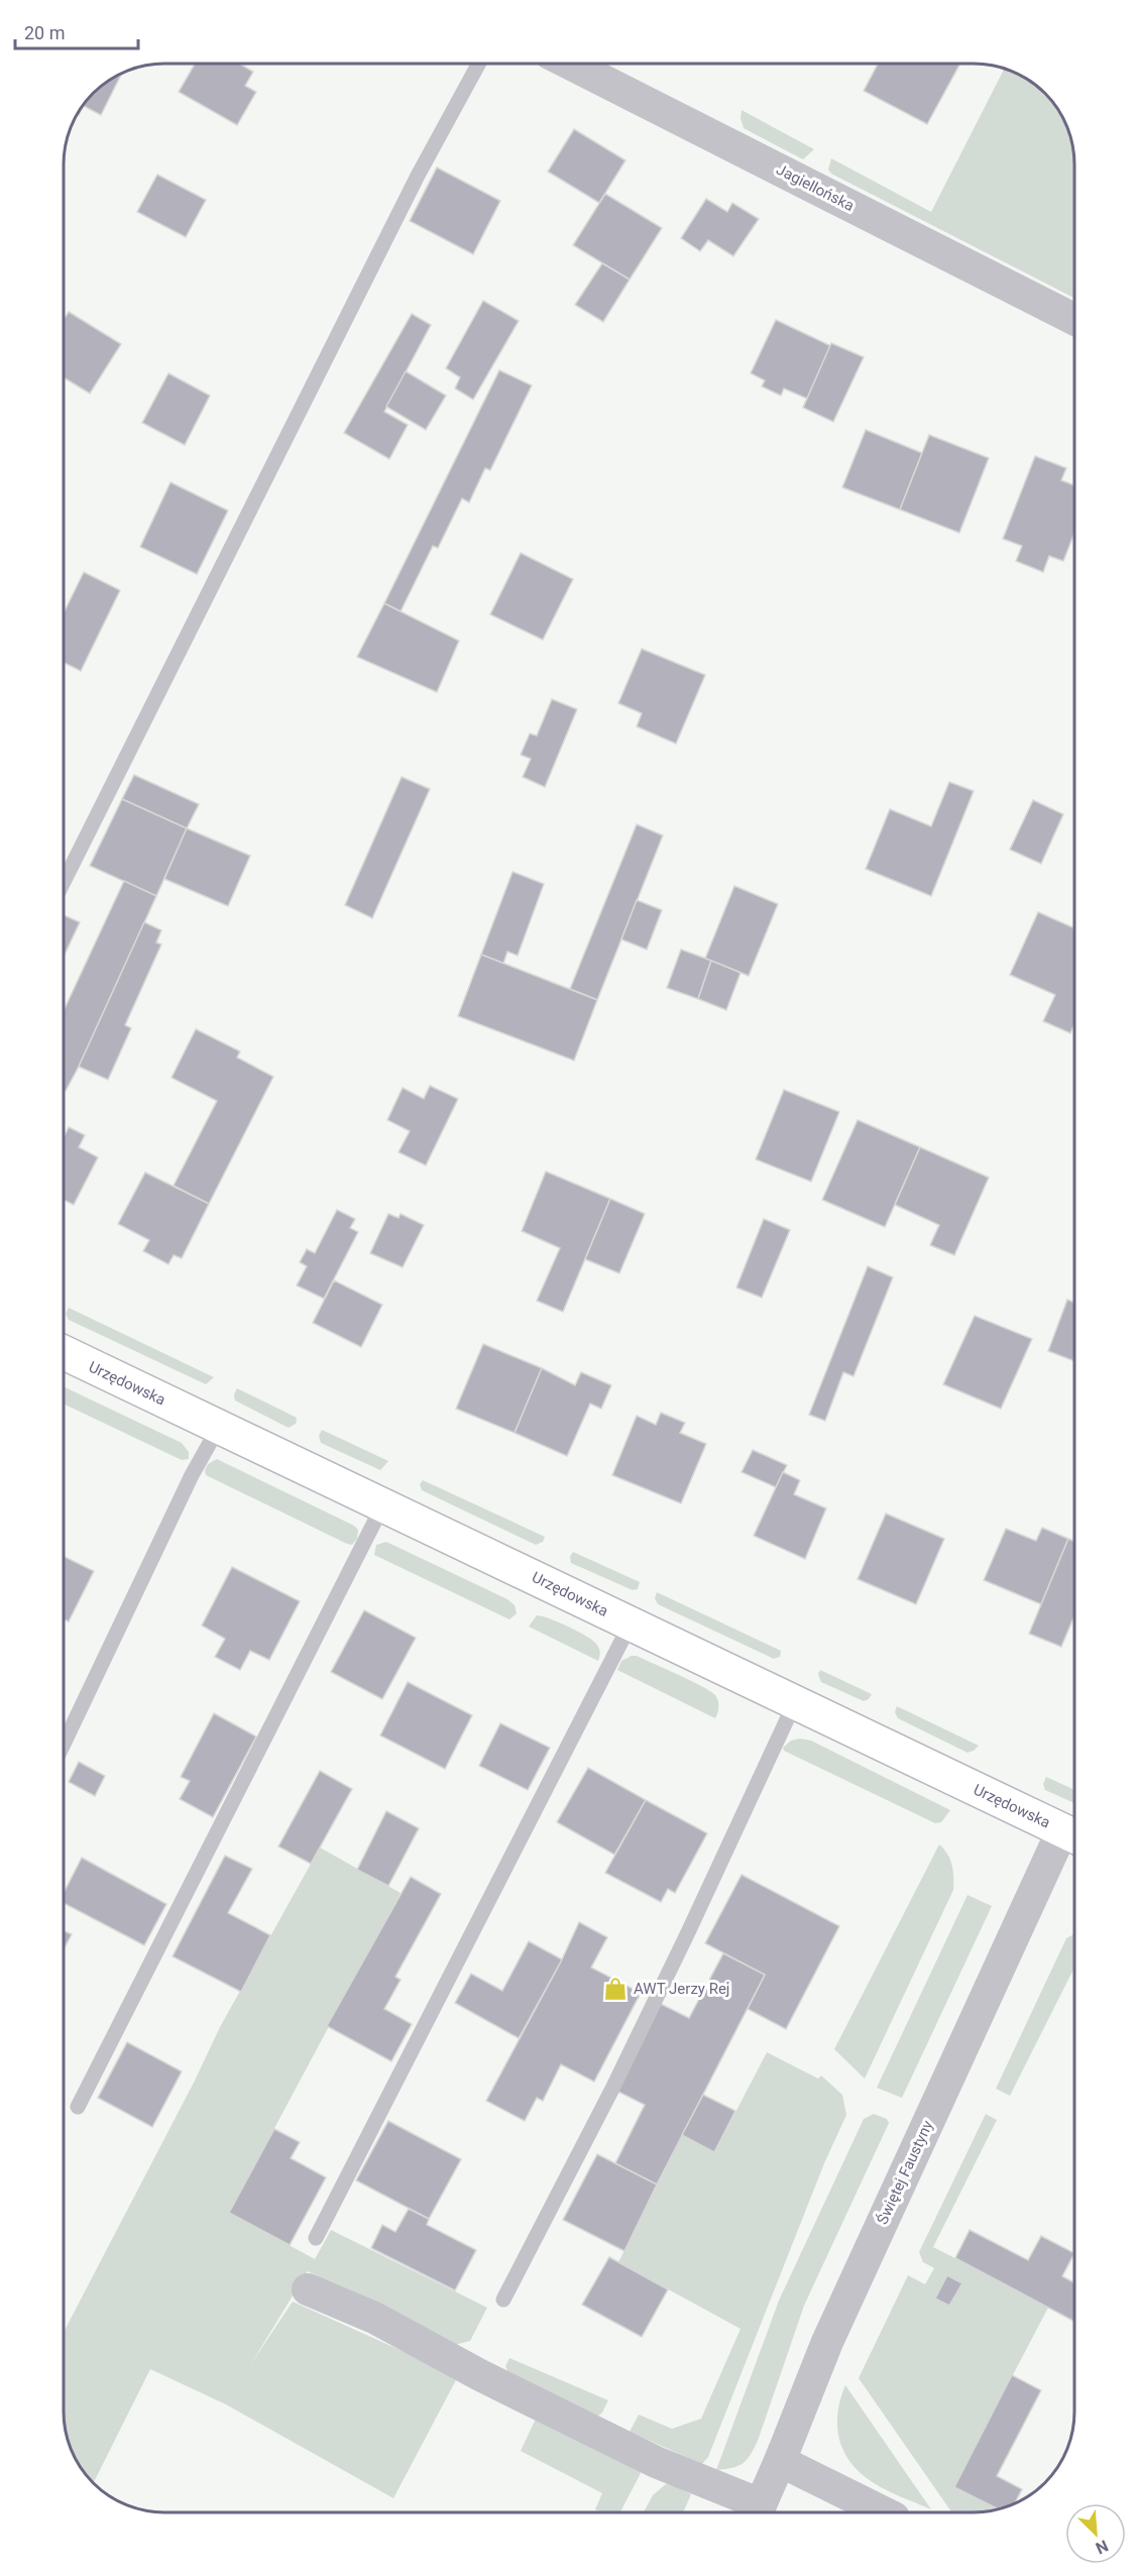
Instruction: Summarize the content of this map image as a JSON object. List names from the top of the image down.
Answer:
{
  "streets": {
    "street": ["Jagiellońska", "Urzędowska", "Świętej Faustyny"]
  },
  "crossings": [
    ["Urzędowska", "Świętej Faustyny"]
  ],
  "places": {
    "shop": ["AWT Jerzy Rej"]
  },
  "scale_bar": "20 m",
  "north": "bottom right"
}
